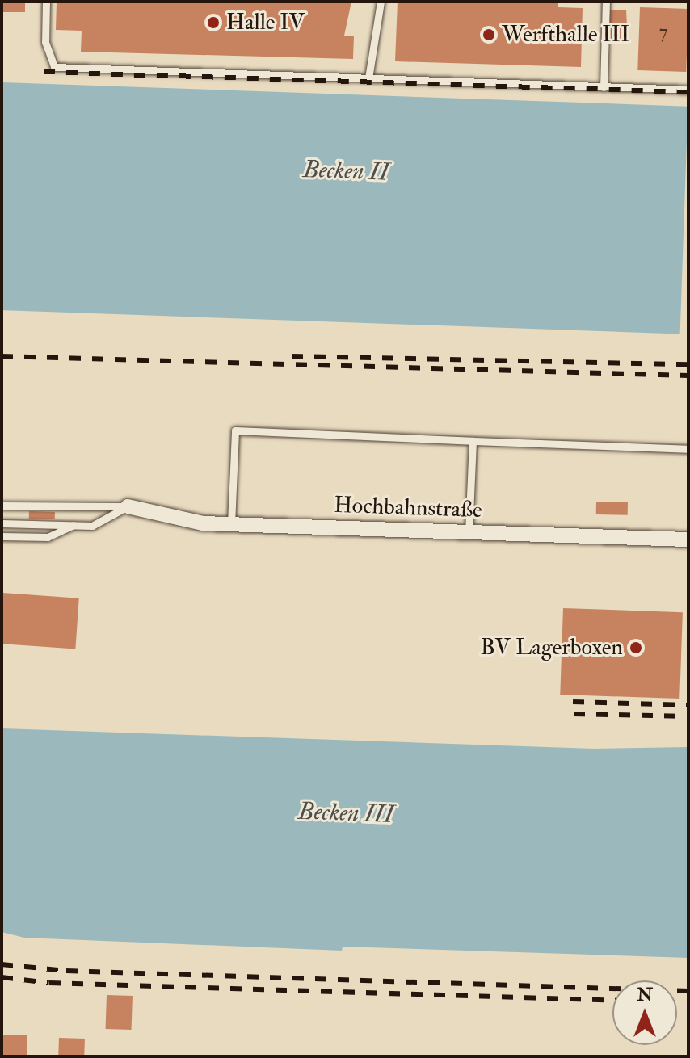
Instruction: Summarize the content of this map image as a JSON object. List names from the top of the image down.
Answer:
{
  "streets": {
    "street": ["Hochbahnstraße"]
  },
  "water": ["Becken II", "Becken III"],
  "places": ["Halle IV", "Werfthalle III", "BV Lagerboxen"],
  "house_numbers": ["7"],
  "north": "top"
}
